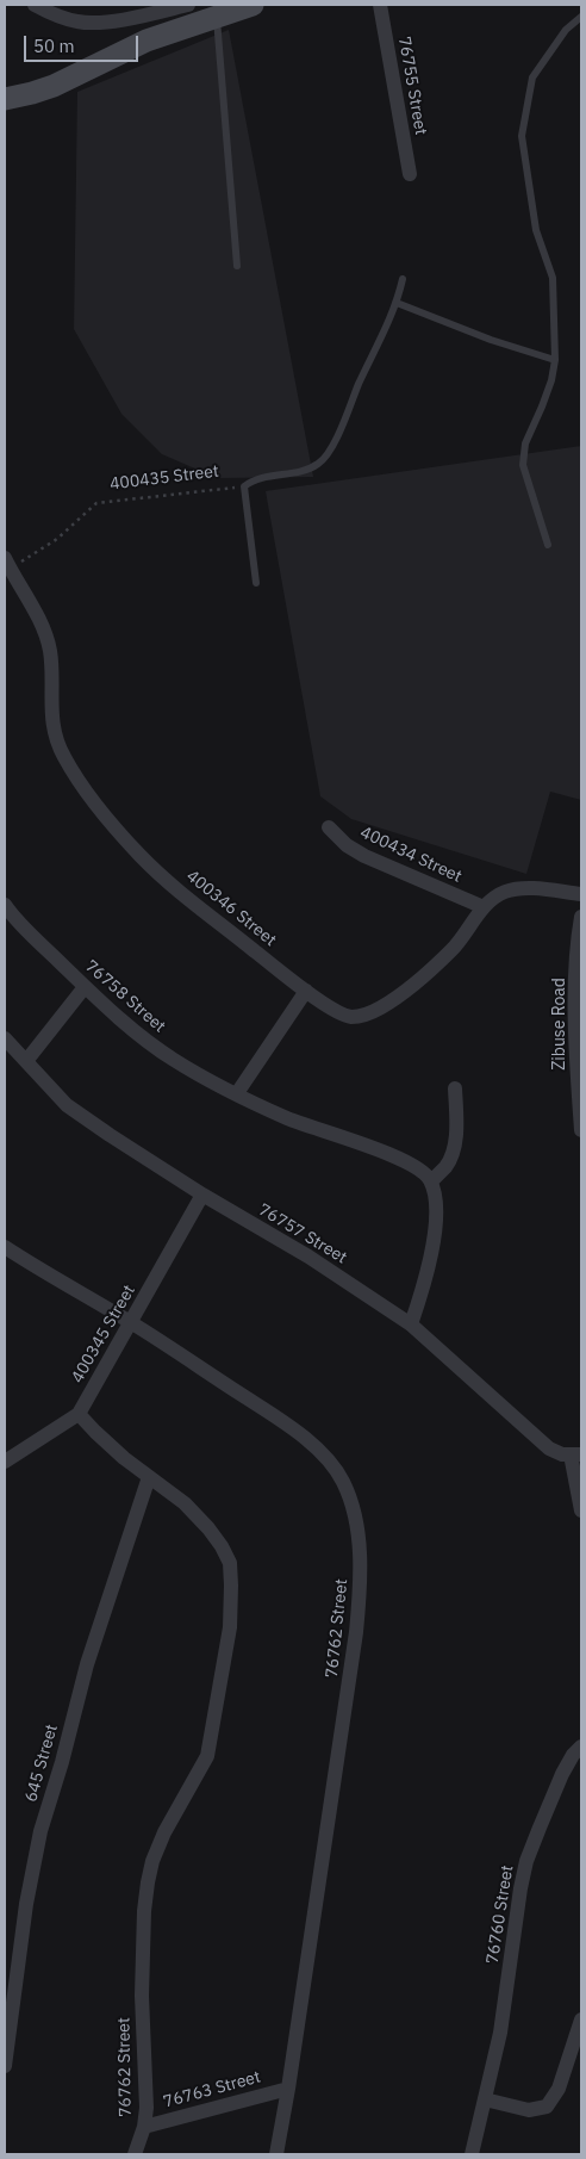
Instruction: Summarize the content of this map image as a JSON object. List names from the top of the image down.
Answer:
{
  "streets": {
    "street": [
      "76755 Street",
      "400434 Street",
      "400346 Street",
      "76758 Street",
      "Zibuse Road",
      "76757 Street",
      "400345 Street",
      "76762 Street",
      "645 Street",
      "76760 Street",
      "76763 Street"
    ],
    "path": ["400435 Street"]
  },
  "crossings": [
    ["400435 Street", "400346 Street"],
    ["400434 Street", "400346 Street"],
    ["76757 Street", "400345 Street"],
    ["400345 Street", "76762 Street"],
    ["76762 Street", "645 Street"],
    ["76762 Street", "76763 Street"]
  ],
  "scale_bar": "50 m"
}
